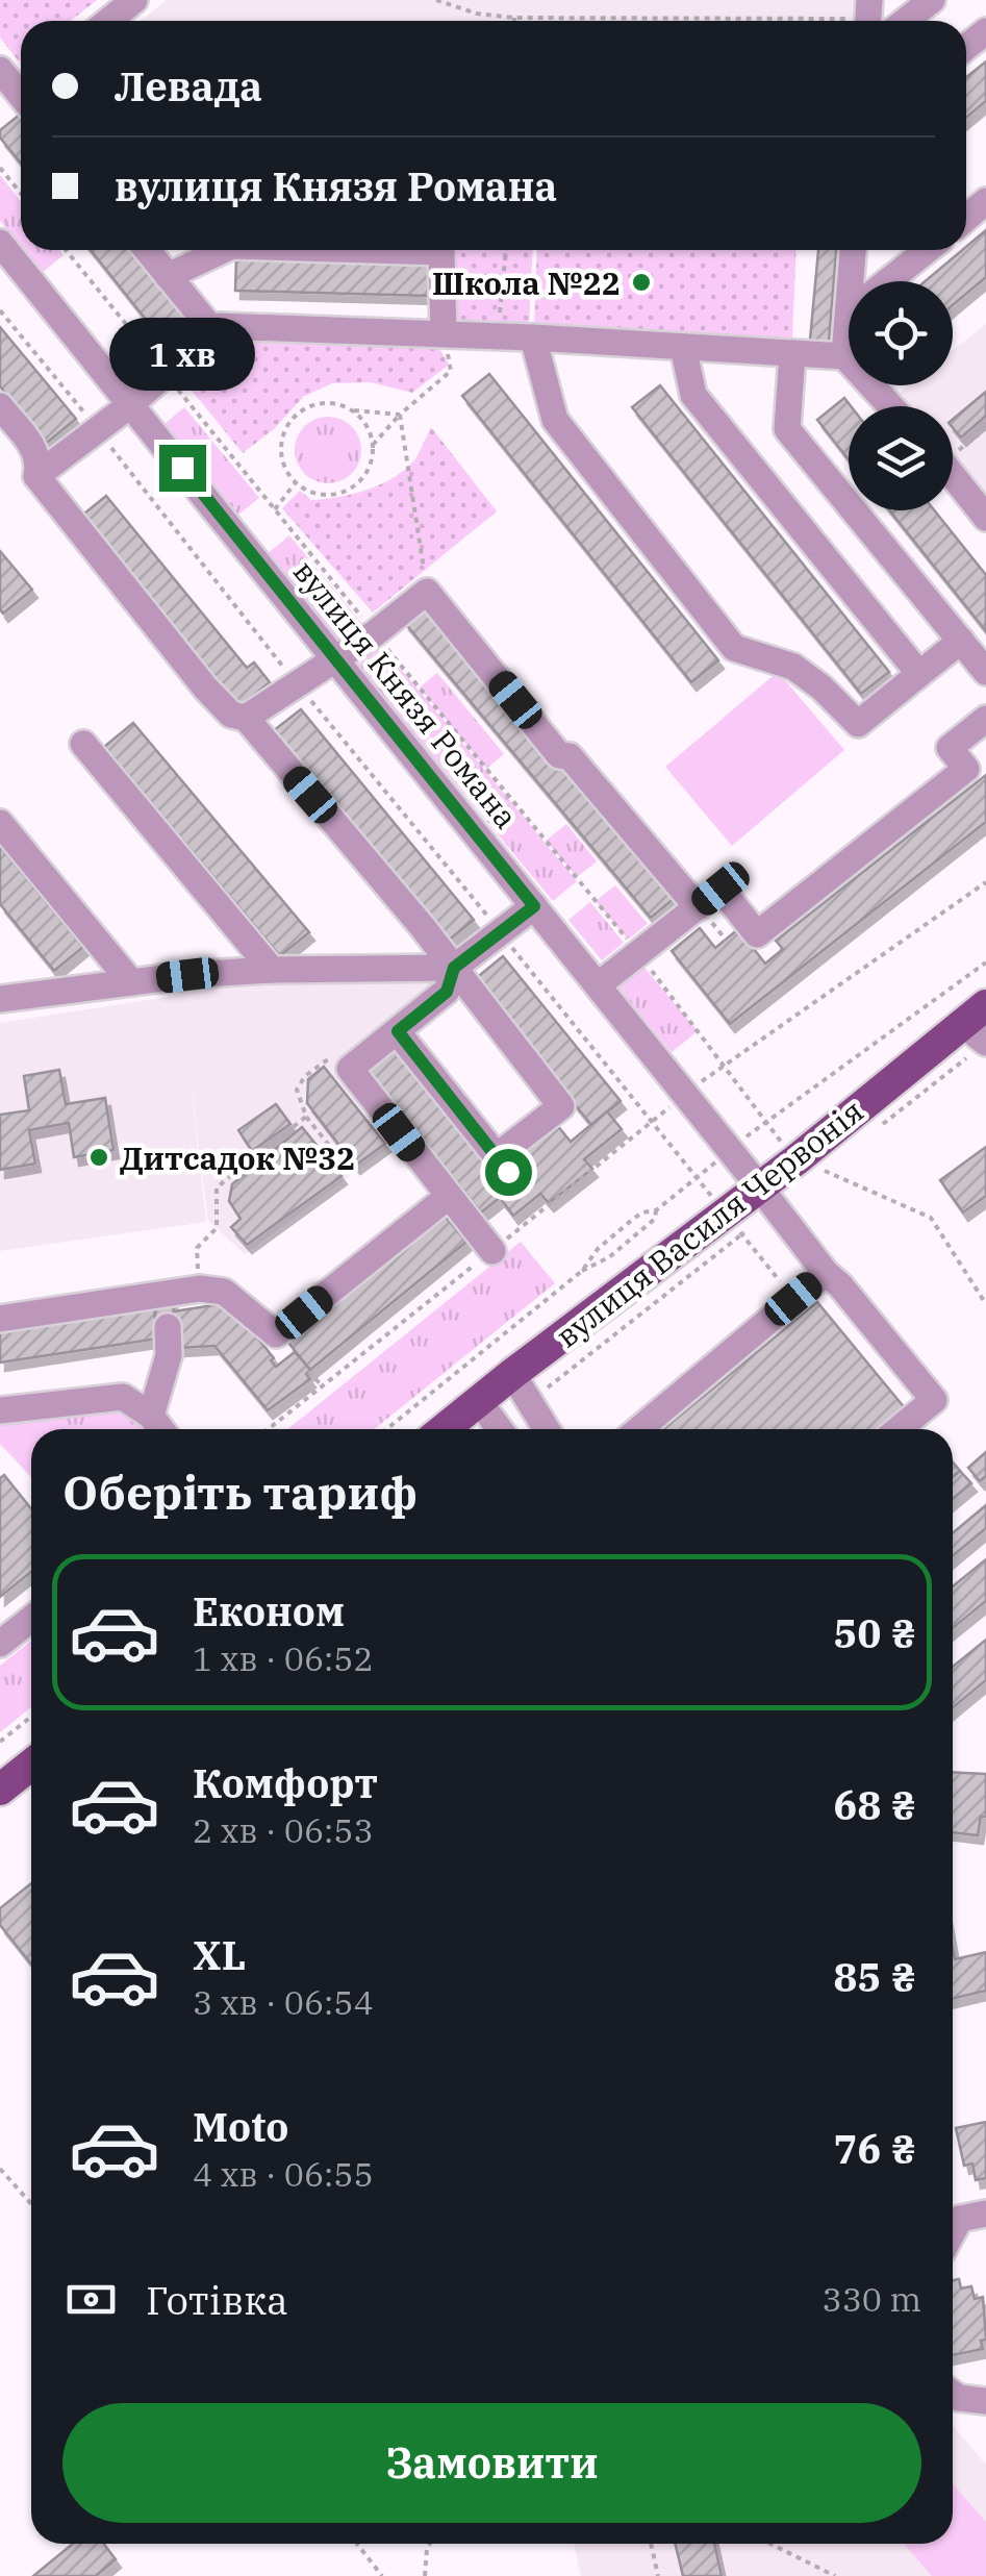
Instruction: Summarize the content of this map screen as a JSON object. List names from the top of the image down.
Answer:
{
  "streets": {
    "main road": ["вулиця Василя Червонія"],
    "street": ["вулиця Князя Романа"]
  },
  "crossings": [
    ["вулиця Князя Романа", "вулиця Василя Червонія"]
  ],
  "places": ["Школа №22", "Дитсадок №32"],
  "page": {
    "banner": ["Левада", "вулиця Князя Романа"],
    "bubble": "1 хв",
    "heading": "Оберіть тариф",
    "list": [
      {
        "name": "Економ",
        "note": "1 хв · 06:52",
        "value": "50 ₴"
      },
      {
        "name": "Комфорт",
        "note": "2 хв · 06:53",
        "value": "68 ₴"
      },
      {
        "name": "XL",
        "note": "3 хв · 06:54",
        "value": "85 ₴"
      },
      {
        "name": "Moto",
        "note": "4 хв · 06:55",
        "value": "76 ₴"
      }
    ],
    "pay": ["Готівка", "330 m"],
    "buttons": "Замовити"
  }
}
